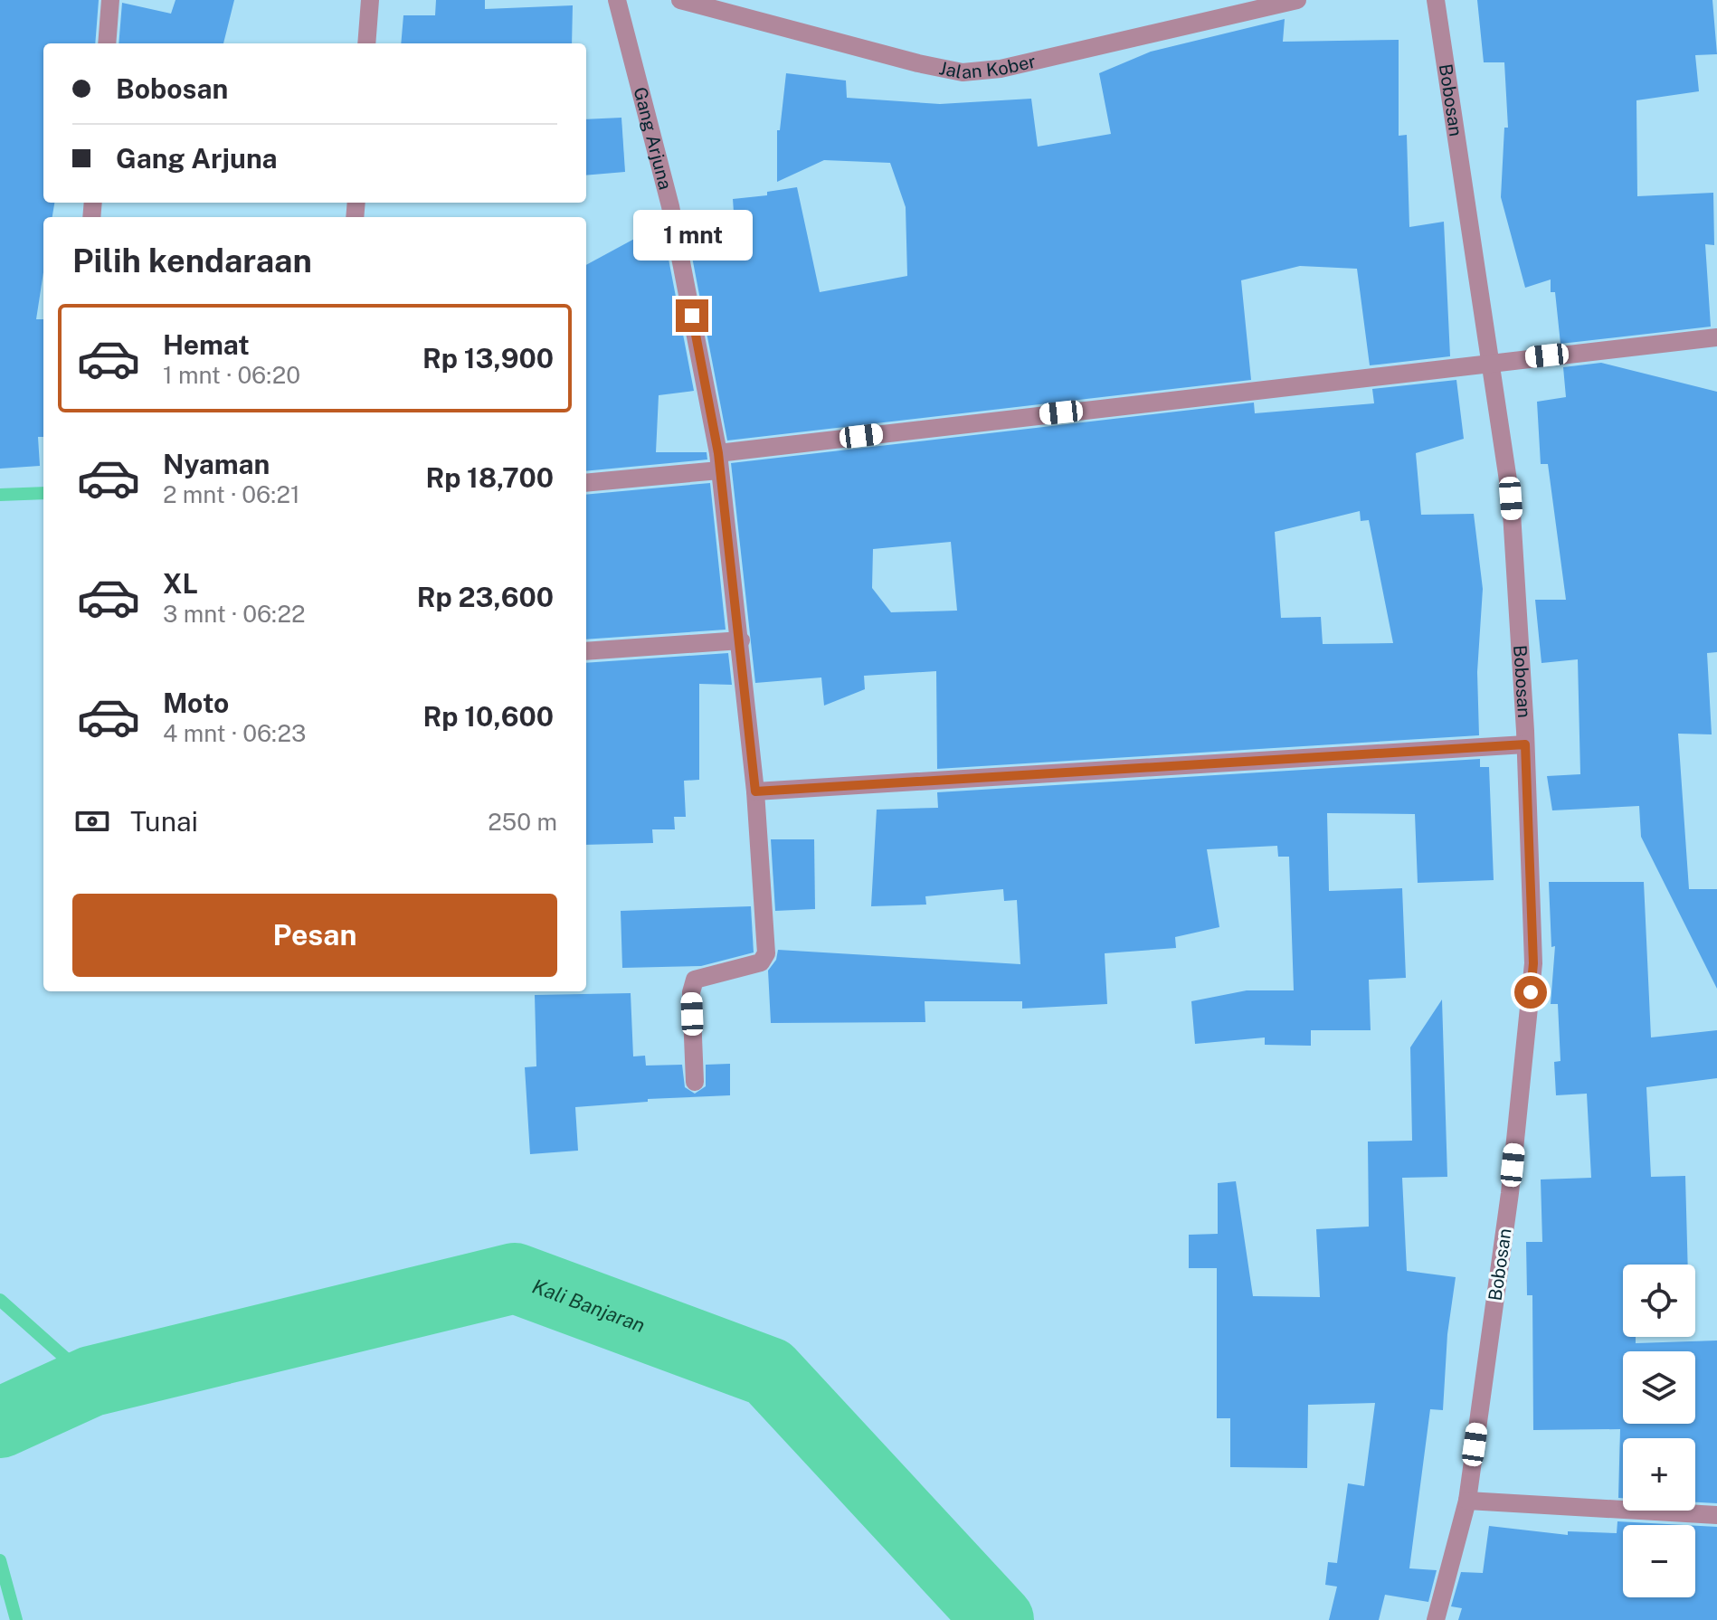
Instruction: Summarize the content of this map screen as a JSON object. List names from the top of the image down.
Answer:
{
  "streets": {
    "street": ["Jalan Kober", "Bobosan", "Gang Arjuna"]
  },
  "water": ["Kali Banjaran"],
  "page": {
    "banner": ["Bobosan", "Gang Arjuna"],
    "bubble": "1 mnt",
    "heading": "Pilih kendaraan",
    "list": [
      {
        "name": "Hemat",
        "note": "1 mnt · 06:20",
        "value": "Rp 13,900"
      },
      {
        "name": "Nyaman",
        "note": "2 mnt · 06:21",
        "value": "Rp 18,700"
      },
      {
        "name": "XL",
        "note": "3 mnt · 06:22",
        "value": "Rp 23,600"
      },
      {
        "name": "Moto",
        "note": "4 mnt · 06:23",
        "value": "Rp 10,600"
      }
    ],
    "pay": ["Tunai", "250 m"],
    "buttons": "Pesan",
    "map_buttons": ["+", "−"]
  }
}
